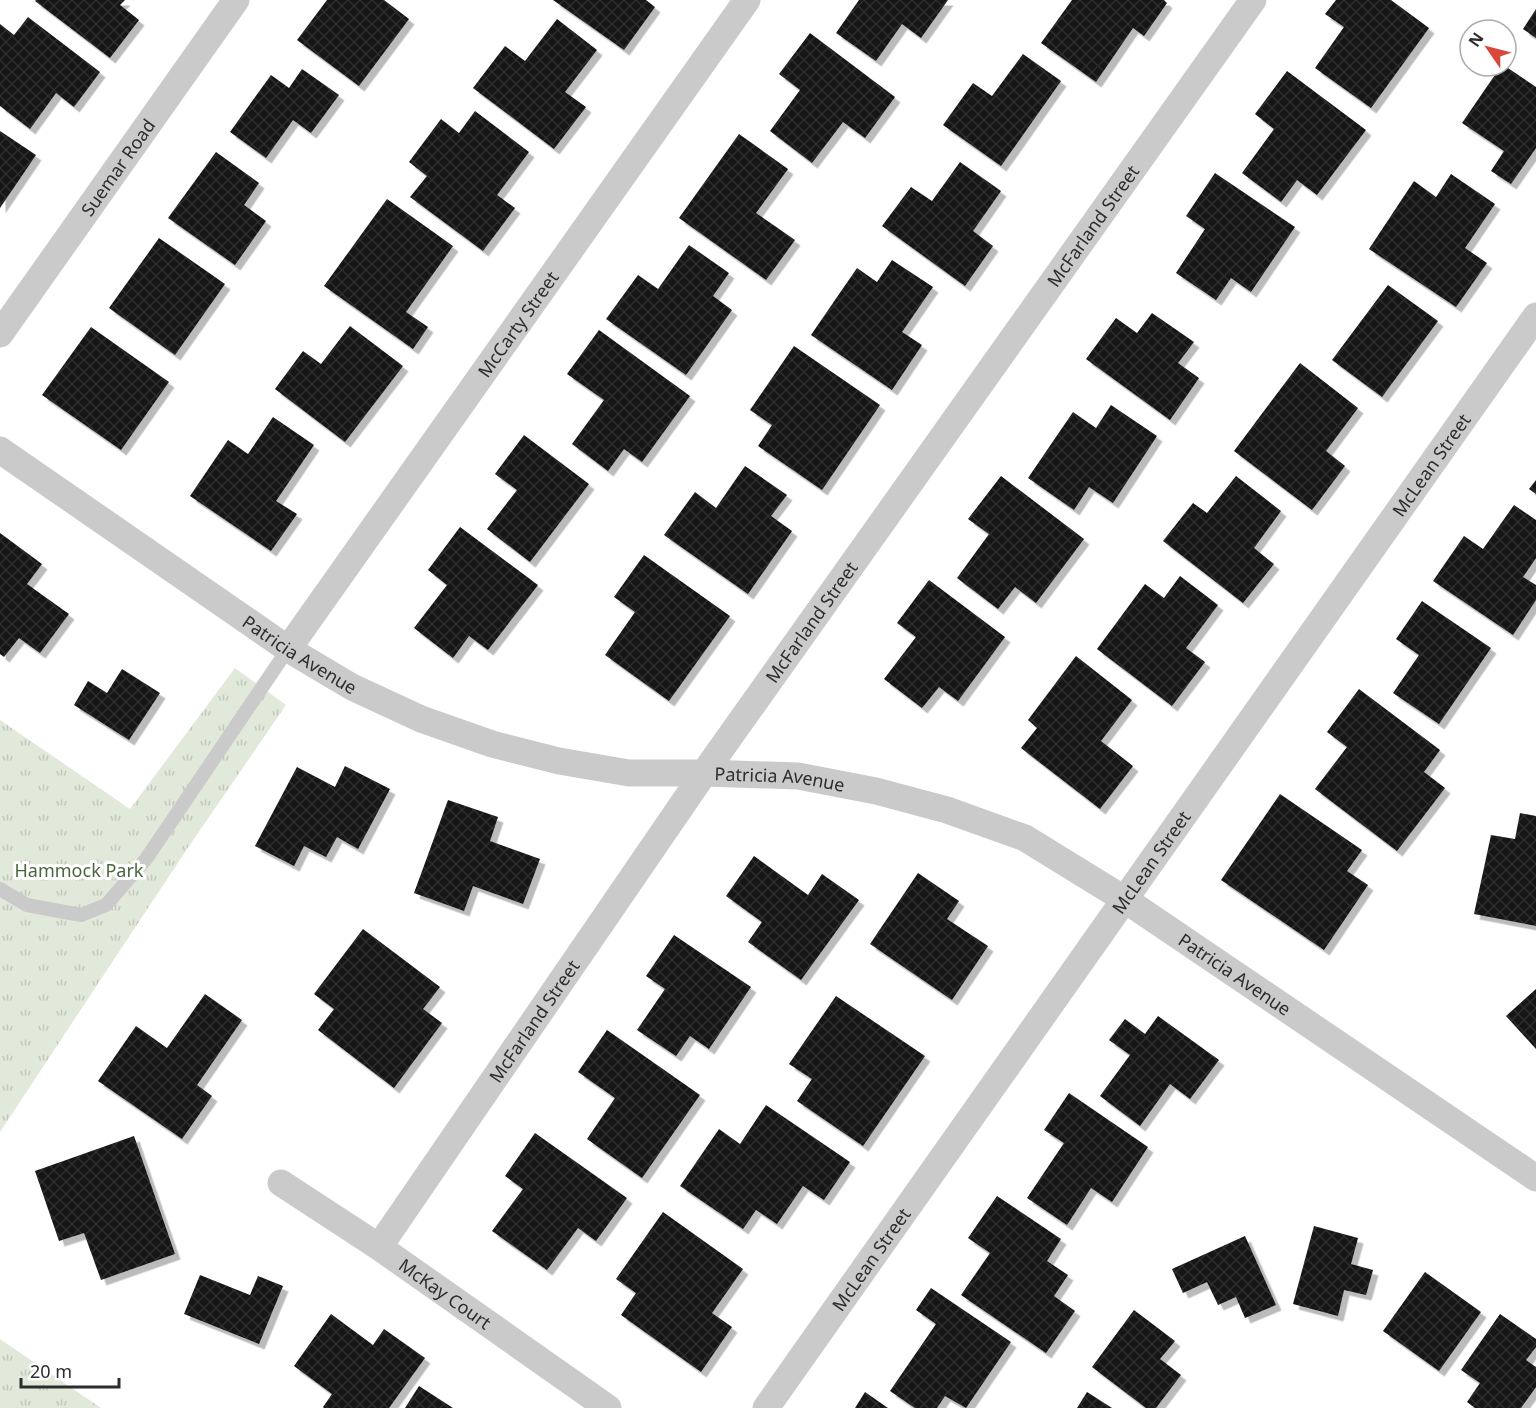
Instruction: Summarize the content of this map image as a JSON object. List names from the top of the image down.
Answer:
{
  "streets": {
    "street": [
      "Suemar Road",
      "McFarland Street",
      "McCarty Street",
      "McLean Street",
      "Patricia Avenue",
      "McKay Court"
    ]
  },
  "crossings": [
    ["McFarland Street", "Patricia Avenue"],
    ["McFarland Street", "McKay Court"],
    ["McCarty Street", "Patricia Avenue"],
    ["McLean Street", "Patricia Avenue"]
  ],
  "parks": ["Hammock Park"],
  "scale_bar": "20 m",
  "north": "top left"
}
